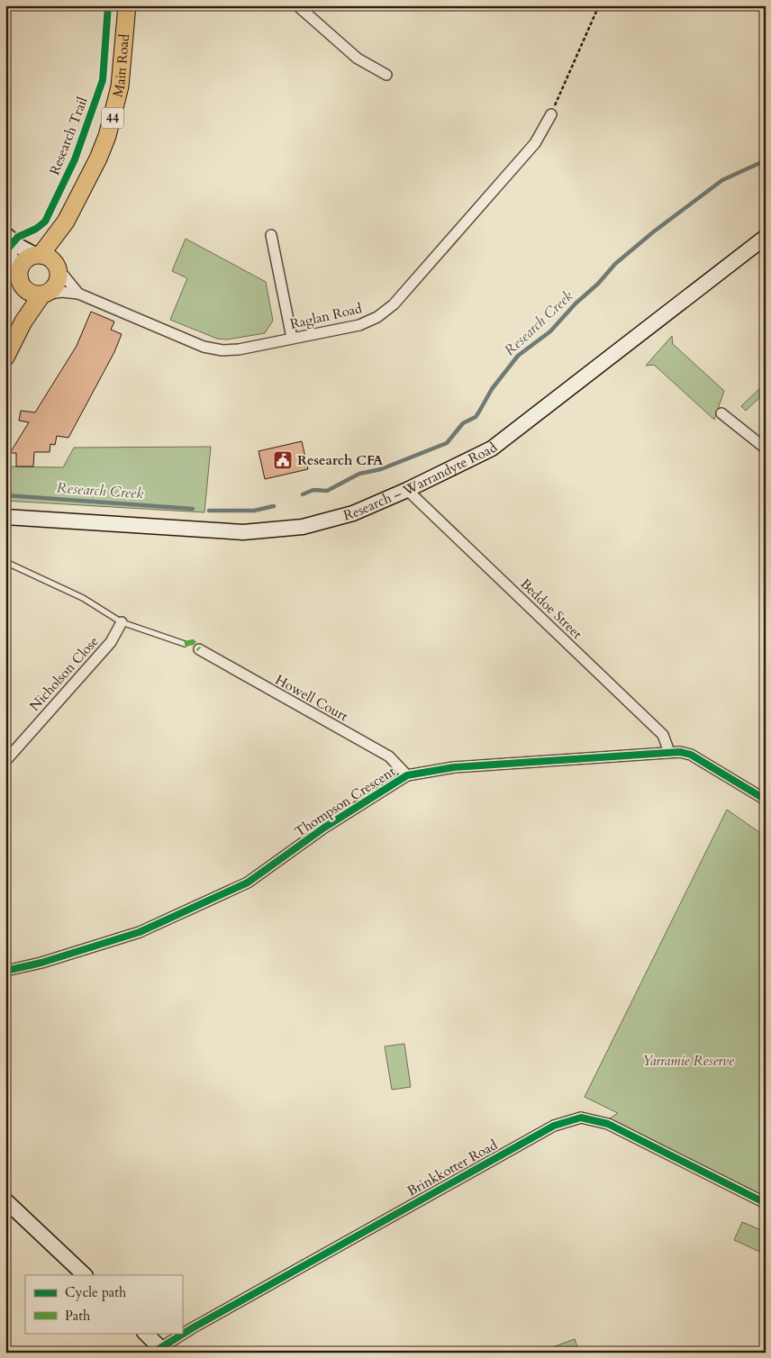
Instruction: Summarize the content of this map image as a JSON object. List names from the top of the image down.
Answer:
{
  "streets": {
    "main road": ["Main Road", "44", "Research – Warrandyte Road"],
    "street": [
      "Raglan Road",
      "Beddoe Street",
      "Nicholson Close",
      "Howell Court",
      "Thompson Crescent",
      "Brinkkotter Road"
    ],
    "cycle path": ["Research Trail"]
  },
  "crossings": [
    ["Main Road", "Raglan Road"],
    ["Research – Warrandyte Road", "Beddoe Street"],
    ["Beddoe Street", "Thompson Crescent"],
    ["Howell Court", "Thompson Crescent"]
  ],
  "water": ["Research Creek"],
  "parks": ["Yarramie Reserve"],
  "places": {
    "public building": ["Research CFA"]
  },
  "legend": ["Cycle path", "Path"]
}
